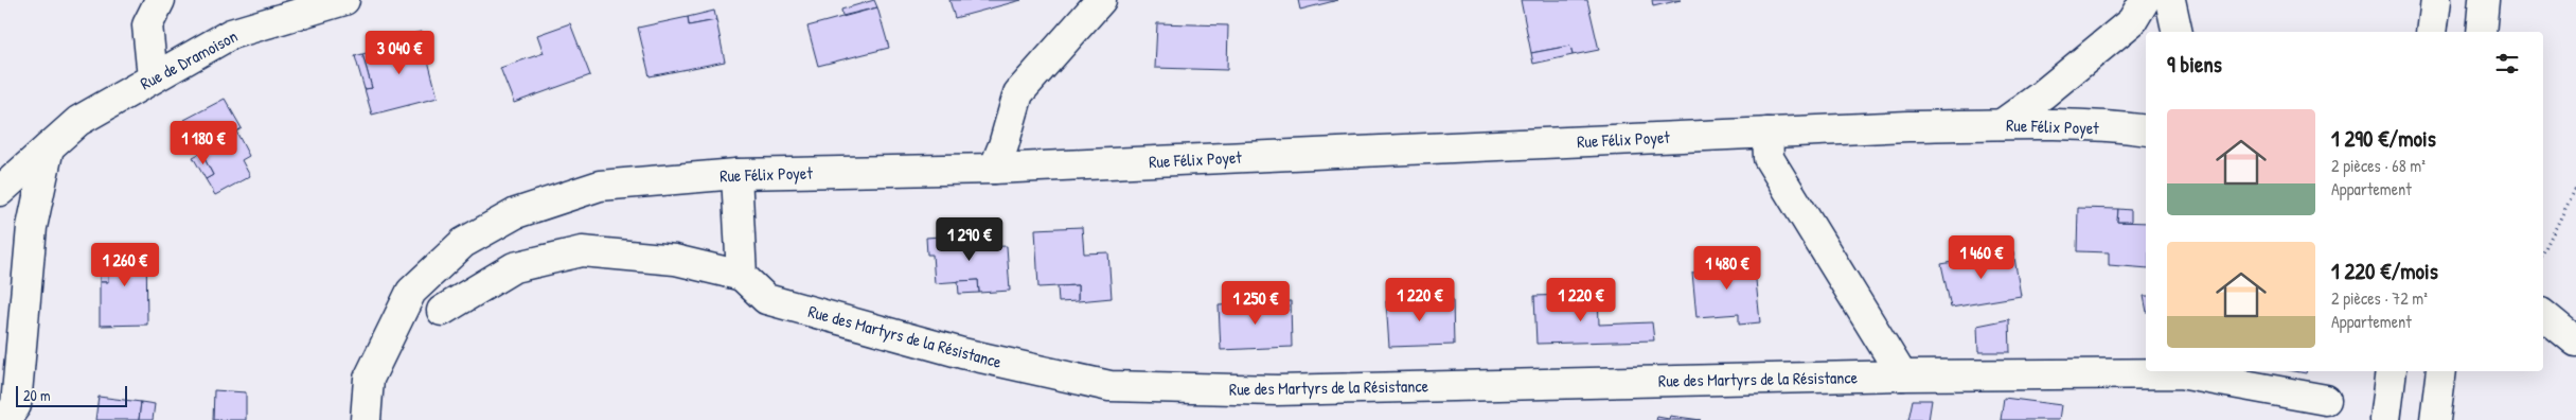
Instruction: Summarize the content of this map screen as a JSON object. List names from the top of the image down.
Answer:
{
  "streets": {
    "main road": ["Rue de Dramoison", "Rue Félix Poyet", "Rue des Martyrs de la Résistance"]
  },
  "scale_bar": "20 m",
  "page": {
    "price": [
      "3 040 €",
      "1 180 €",
      "1 290 €",
      "1 460 €",
      "1 260 €",
      "1 480 €",
      "1 220 €",
      "1 220 €",
      "1 250 €"
    ],
    "heading": "9 biens",
    "list": [
      {
        "name": "1 290 €/mois",
        "note": "2 pièces · 68 m² · Appartement"
      },
      {
        "name": "1 220 €/mois",
        "note": "2 pièces · 72 m² · Appartement"
      }
    ],
    "scale": "20 m"
  }
}
